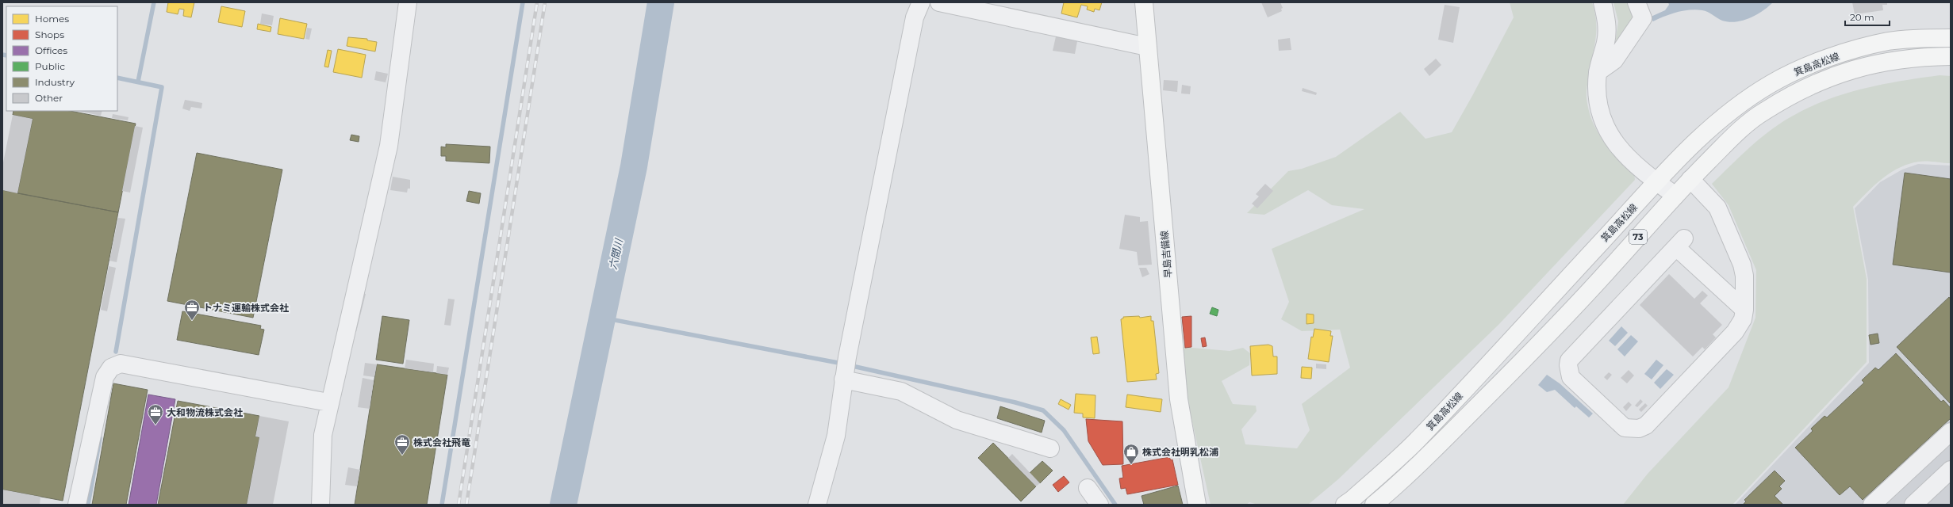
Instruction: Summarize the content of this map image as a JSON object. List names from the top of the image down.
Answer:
{
  "streets": {
    "main road": ["箕島高松線", "73", "早島吉備線"]
  },
  "water": ["六間川"],
  "places": {
    "office": ["トナミ運輸株式会社", "大和物流株式会社", "株式会社飛竜"],
    "shop": ["株式会社明乳松浦"]
  },
  "legend": [
    "Homes",
    "Shops",
    "Offices",
    "Public",
    "Industry",
    "Other"
  ],
  "scale_bar": "20 m"
}
